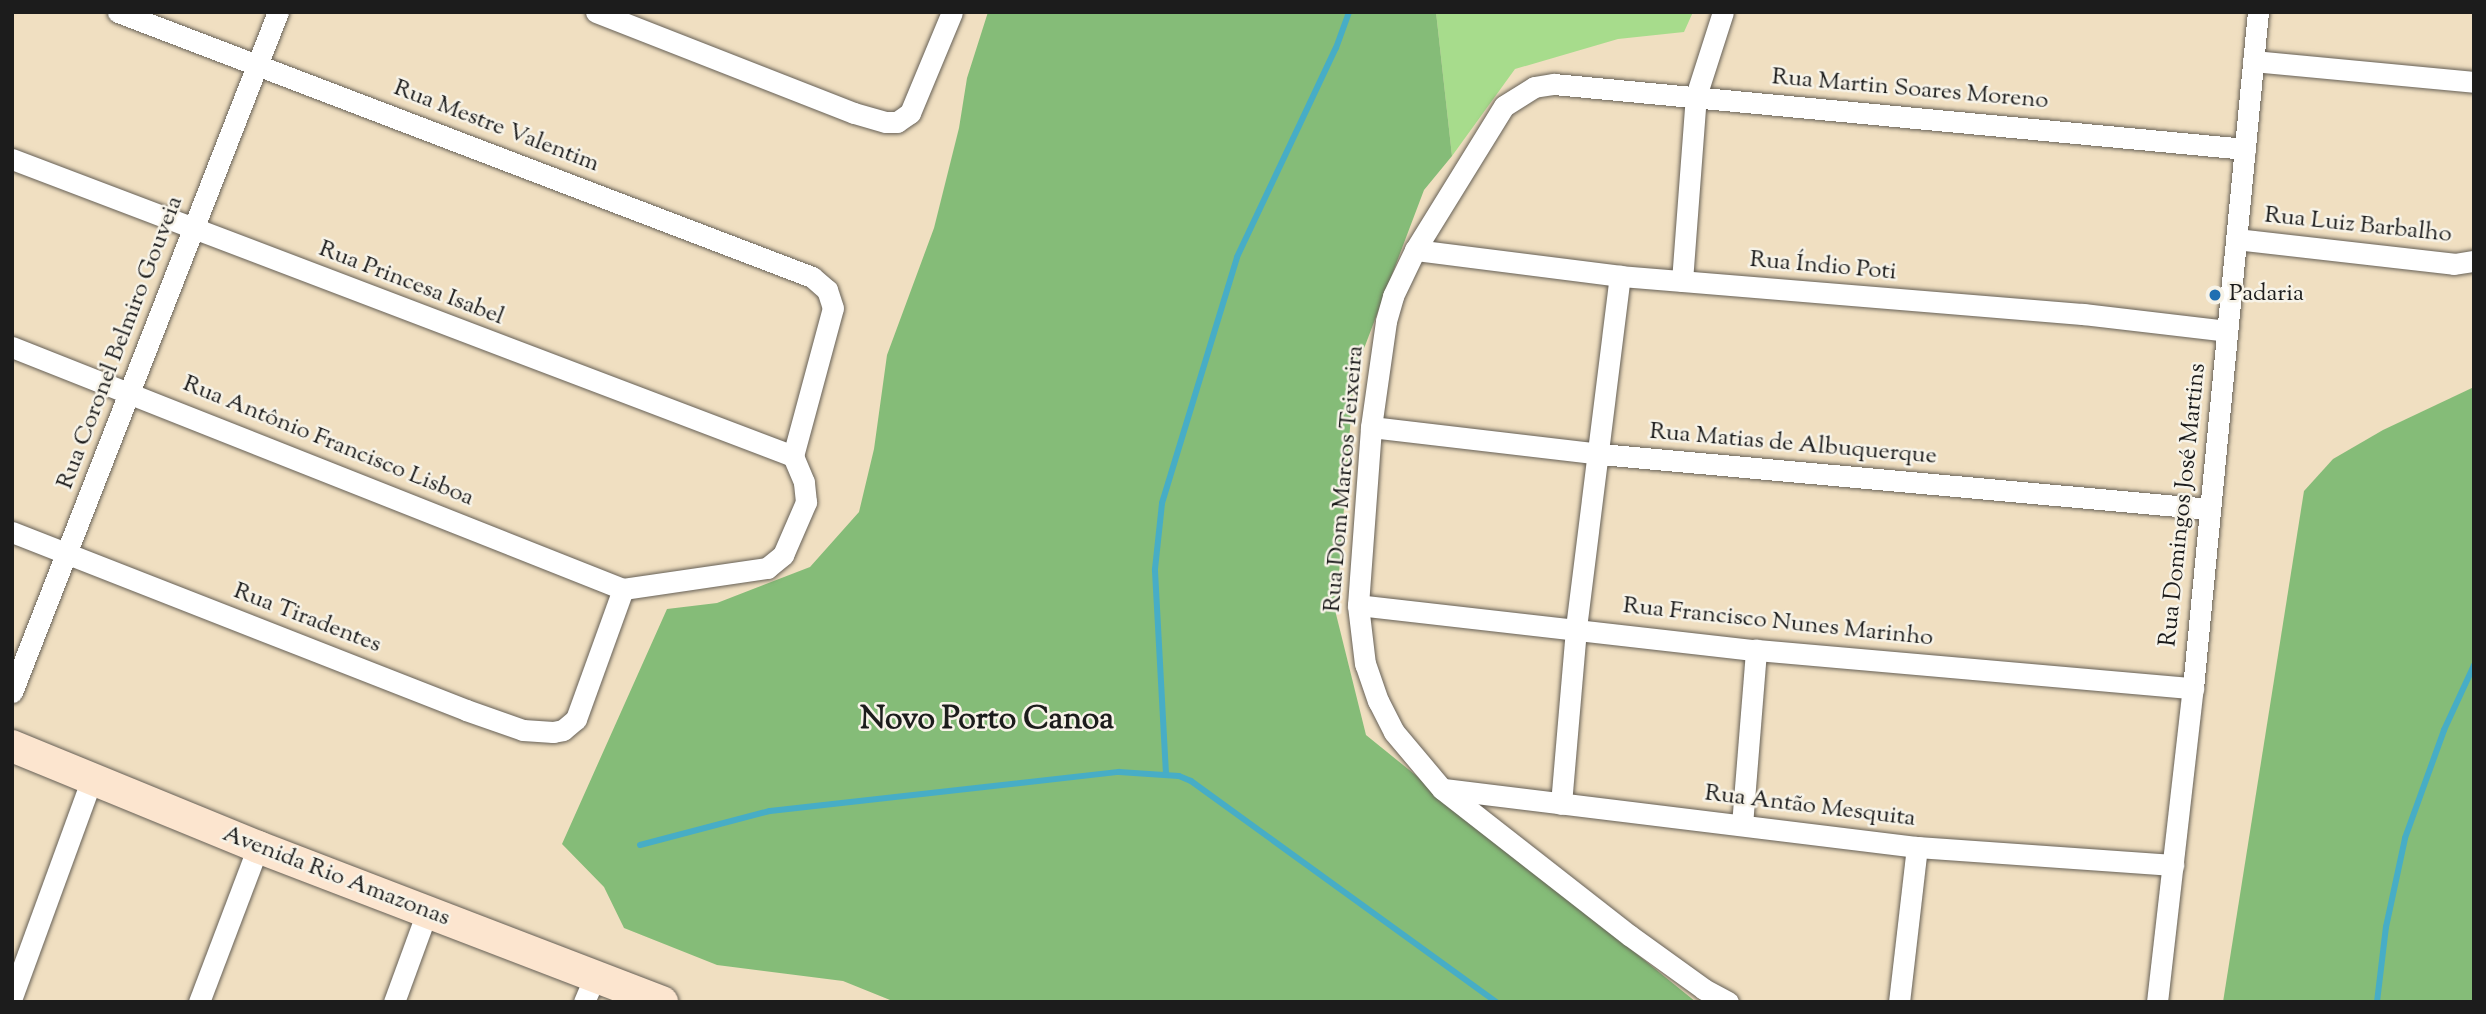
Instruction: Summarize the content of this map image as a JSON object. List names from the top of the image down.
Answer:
{
  "streets": {
    "street": [
      "Rua Martin Soares Moreno",
      "Rua Mestre Valentim",
      "Rua Luiz Barbalho",
      "Rua Índio Poti",
      "Rua Princesa Isabel",
      "Rua Coronel Belmiro Gouveia",
      "Rua Antônio Francisco Lisboa",
      "Rua Matias de Albuquerque",
      "Rua Dom Marcos Teixeira",
      "Rua Domingos José Martins",
      "Rua Tiradentes",
      "Rua Francisco Nunes Marinho",
      "Rua Antão Mesquita",
      "Avenida Rio Amazonas"
    ]
  },
  "crossings": [
    ["Rua Martin Soares Moreno", "Rua Dom Marcos Teixeira"],
    ["Rua Martin Soares Moreno", "Rua Domingos José Martins"],
    ["Rua Mestre Valentim", "Rua Princesa Isabel"],
    ["Rua Mestre Valentim", "Rua Coronel Belmiro Gouveia"],
    ["Rua Luiz Barbalho", "Rua Domingos José Martins"],
    ["Rua Índio Poti", "Rua Dom Marcos Teixeira"],
    ["Rua Índio Poti", "Rua Domingos José Martins"],
    ["Rua Princesa Isabel", "Rua Coronel Belmiro Gouveia"],
    ["Rua Coronel Belmiro Gouveia", "Rua Antônio Francisco Lisboa"],
    ["Rua Coronel Belmiro Gouveia", "Rua Tiradentes"],
    ["Rua Antônio Francisco Lisboa", "Rua Tiradentes"],
    ["Rua Matias de Albuquerque", "Rua Dom Marcos Teixeira"],
    ["Rua Matias de Albuquerque", "Rua Domingos José Martins"],
    ["Rua Dom Marcos Teixeira", "Rua Francisco Nunes Marinho"],
    ["Rua Dom Marcos Teixeira", "Rua Antão Mesquita"],
    ["Rua Domingos José Martins", "Rua Francisco Nunes Marinho"],
    ["Rua Domingos José Martins", "Rua Antão Mesquita"]
  ],
  "districts": ["Novo Porto Canoa"],
  "places": ["Padaria"]
}
